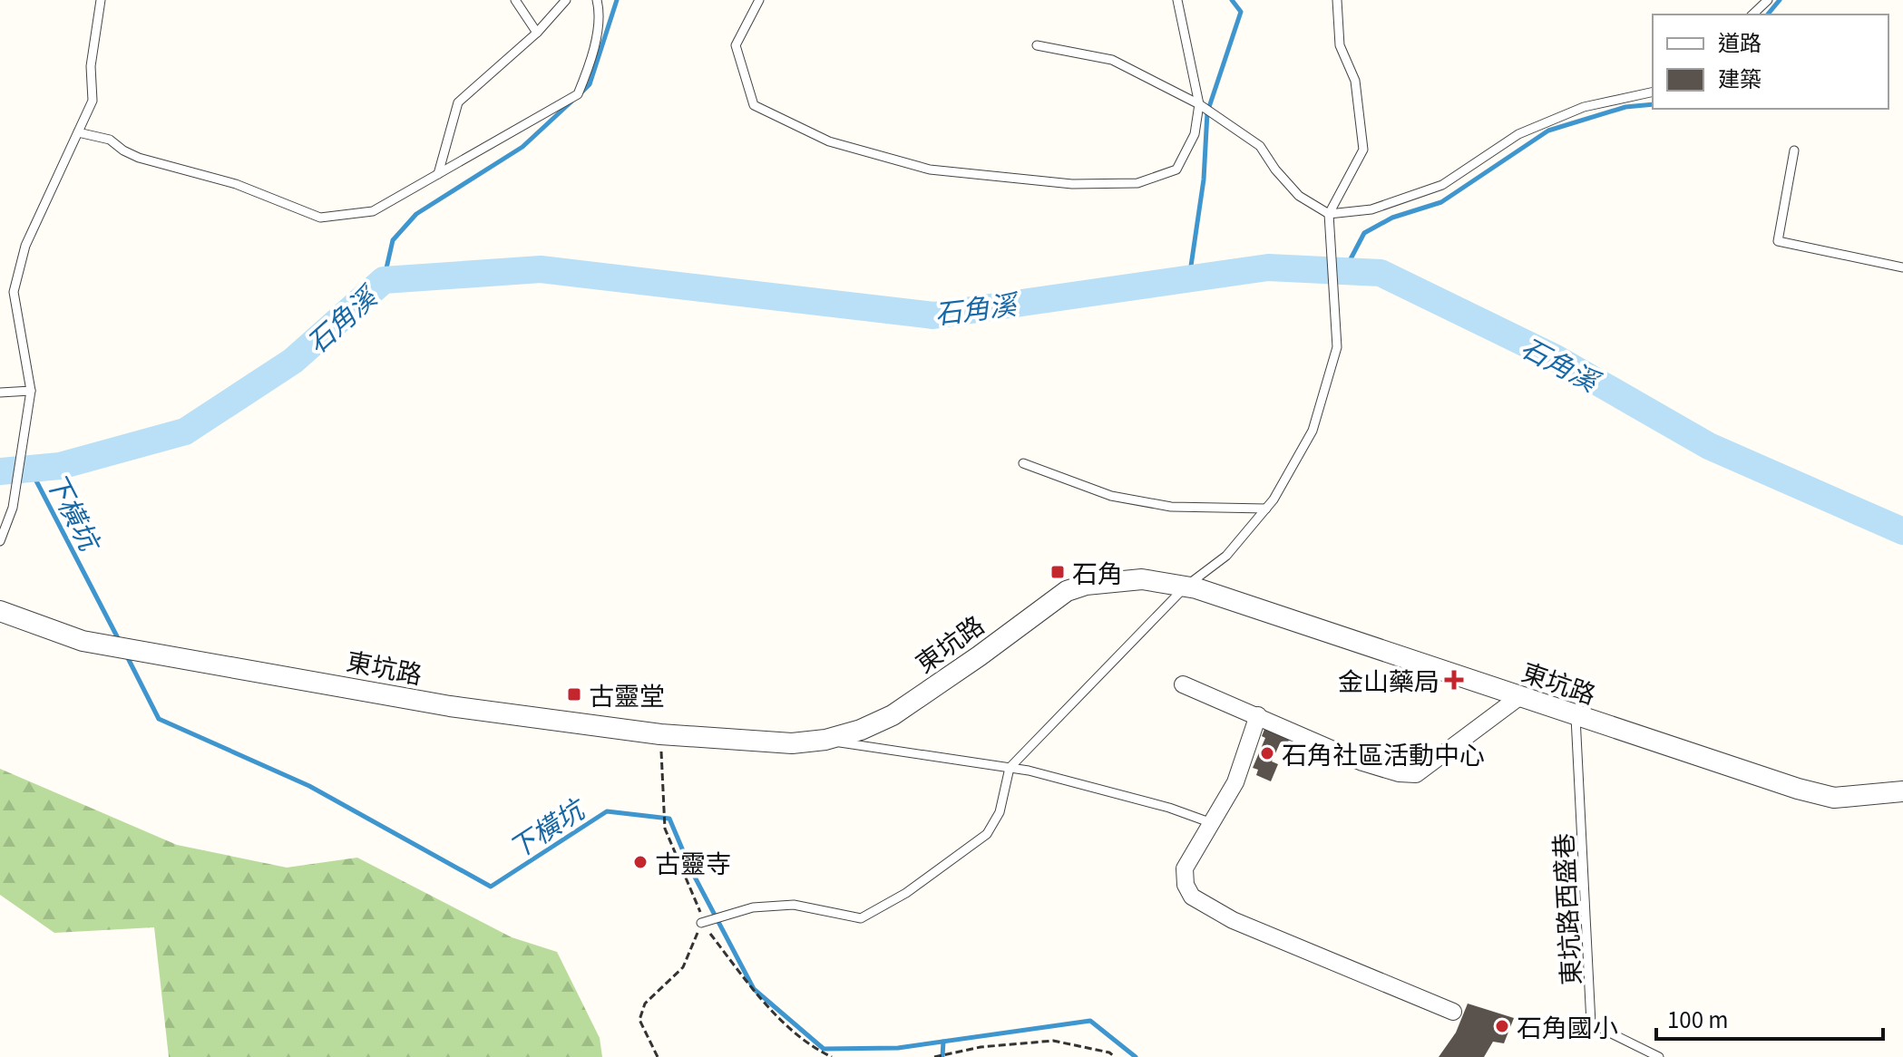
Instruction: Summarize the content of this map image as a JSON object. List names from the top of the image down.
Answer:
{
  "streets": {
    "street": ["東坑路"],
    "lane": ["東坑路西盛巷"]
  },
  "crossings": [
    ["東坑路", "東坑路西盛巷"]
  ],
  "water": ["石角溪", "下橫坑"],
  "places": {
    "transit": ["石角", "古靈堂"],
    "health": ["金山藥局"],
    "other": ["石角社區活動中心", "古靈寺", "石角國小"]
  },
  "legend": ["道路", "建築"],
  "scale_bar": "100 m"
}
